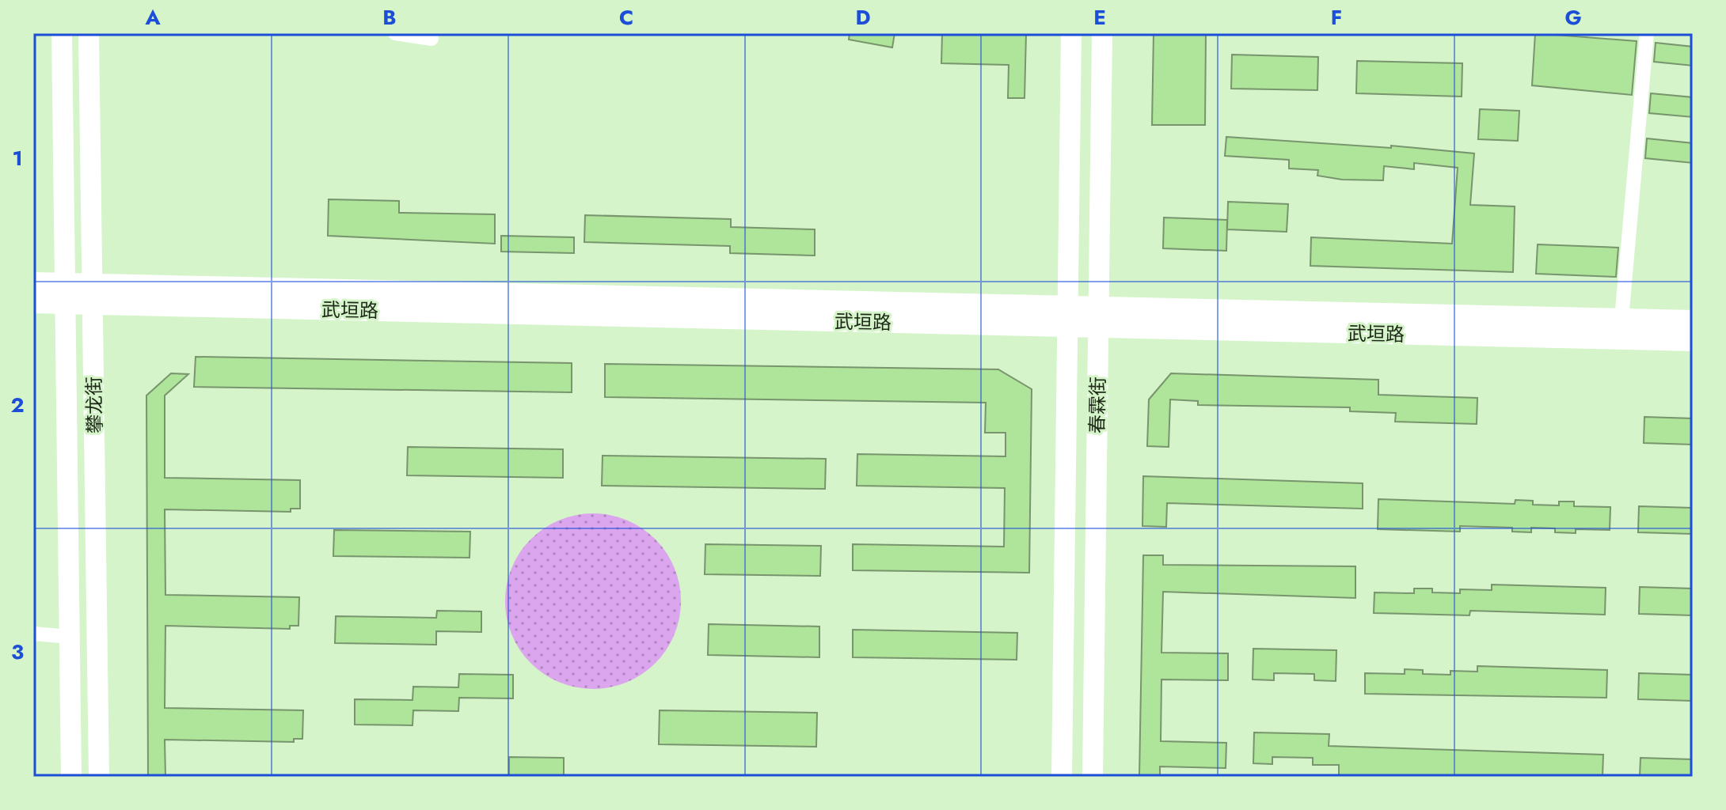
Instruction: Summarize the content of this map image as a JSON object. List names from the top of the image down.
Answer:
{
  "streets": {
    "main road": ["武垣路", "攀龙街", "春霖街"]
  },
  "crossings": [
    ["武垣路", "攀龙街"],
    ["武垣路", "春霖街"]
  ],
  "grid": {
    "columns": [
      "A",
      "B",
      "C",
      "D",
      "E",
      "F",
      "G"
    ],
    "rows": ["1", "2", "3"]
  }
}
